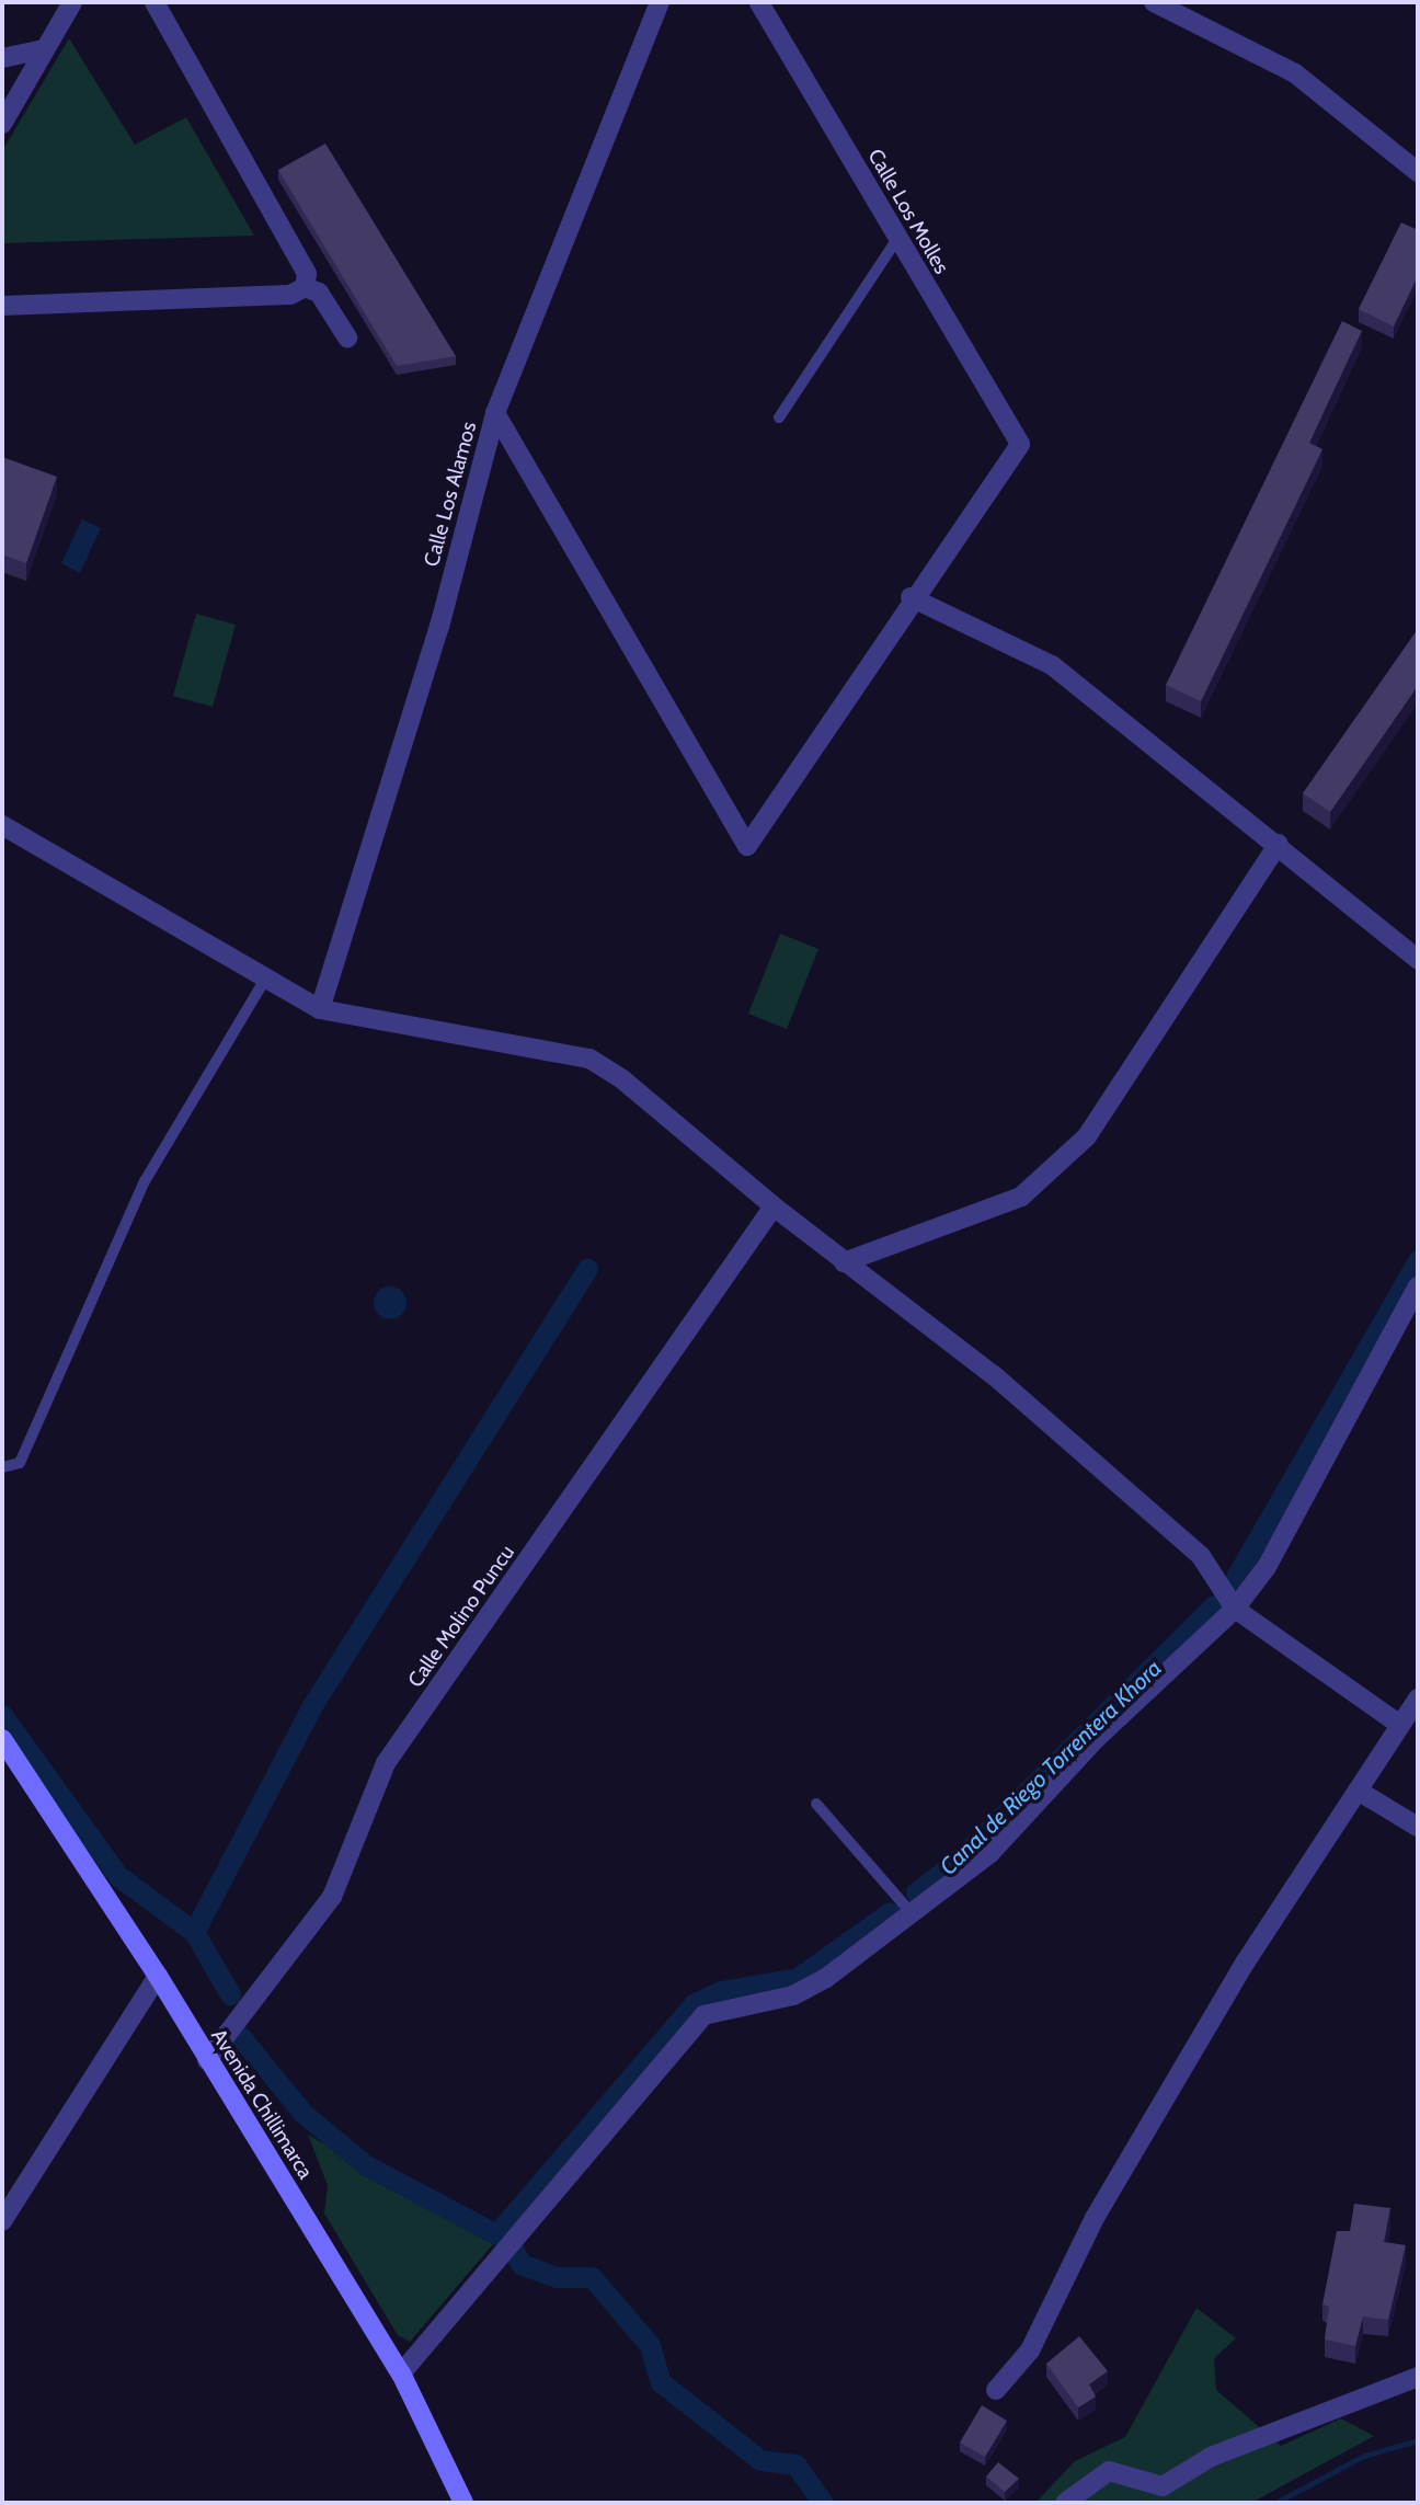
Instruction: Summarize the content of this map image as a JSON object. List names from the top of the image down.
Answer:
{
  "streets": {
    "street": [
      "Calle Los Molles",
      "Calle Los Alamos",
      "Calle Molino Puncu",
      "Avenida Chillimarca"
    ]
  },
  "crossings": [
    ["Calle Molino Puncu", "Avenida Chillimarca"]
  ],
  "water": ["Canal de Riego Torrentera Khora"]
}
